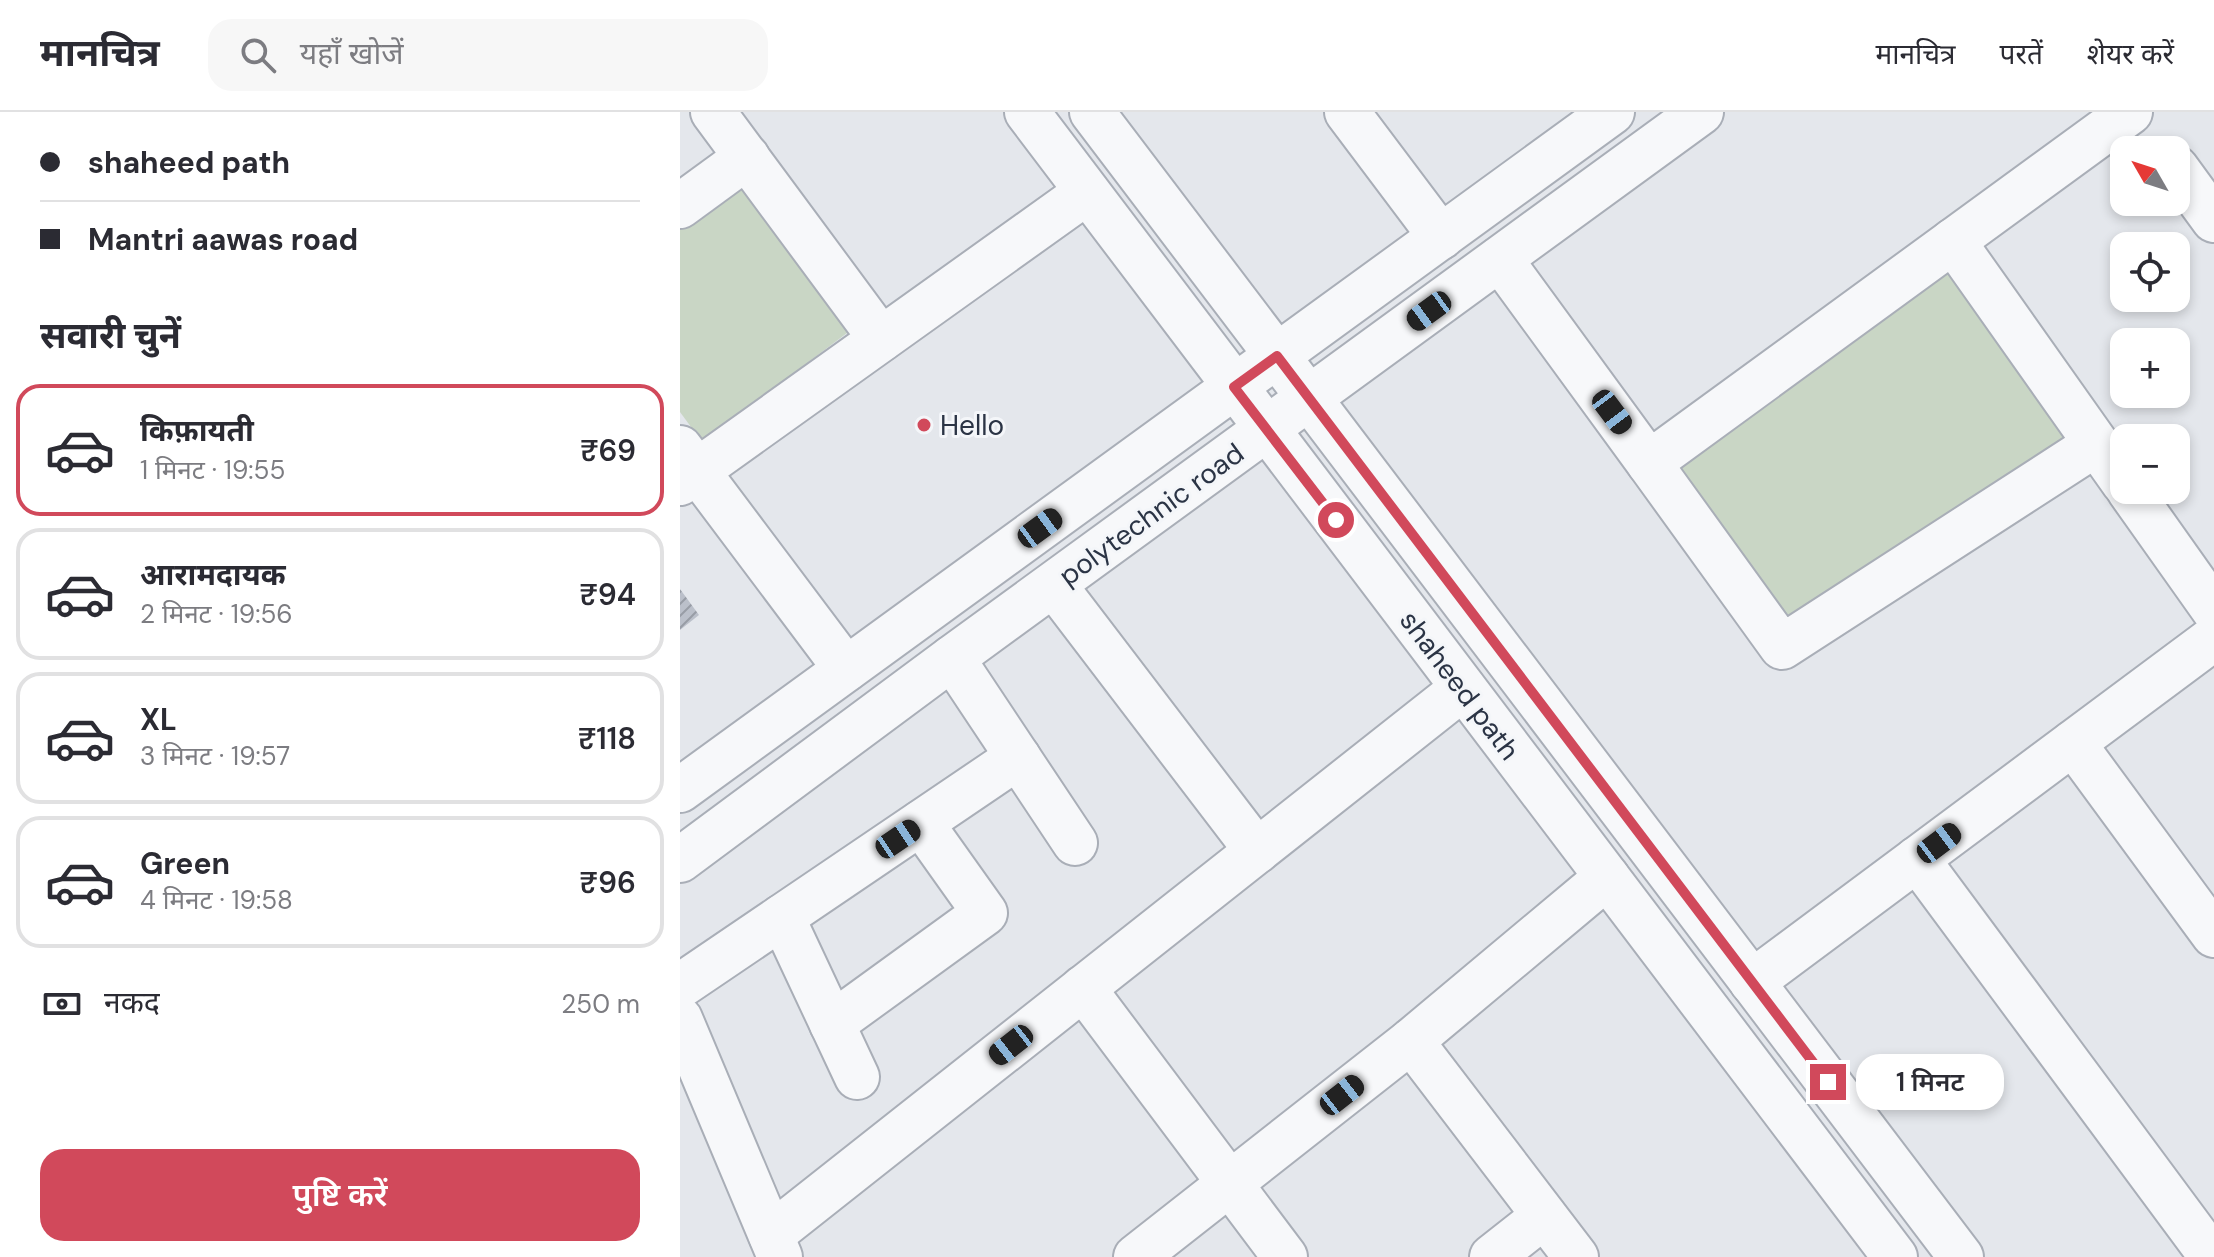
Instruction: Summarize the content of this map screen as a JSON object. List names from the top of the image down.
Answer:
{
  "streets": {
    "street": ["polytechnic road", "shaheed path"]
  },
  "crossings": [
    ["polytechnic road", "shaheed path"]
  ],
  "places": ["Hello"],
  "north": "top left",
  "page": {
    "header": "मानचित्र",
    "search": "यहाँ खोजें",
    "nav": ["मानचित्र", "परतें", "शेयर करें"],
    "banner": ["shaheed path", "Mantri aawas road"],
    "map_buttons": ["+", "−"],
    "heading": "सवारी चुनें",
    "list": [
      {
        "name": "किफ़ायती",
        "note": "1 मिनट · 19:55",
        "value": "₹69"
      },
      {
        "name": "आरामदायक",
        "note": "2 मिनट · 19:56",
        "value": "₹94"
      },
      {
        "name": "XL",
        "note": "3 मिनट · 19:57",
        "value": "₹118"
      },
      {
        "name": "Green",
        "note": "4 मिनट · 19:58",
        "value": "₹96"
      }
    ],
    "pay": ["नकद", "250 m"],
    "bubble": "1 मिनट",
    "buttons": "पुष्टि करें"
  }
}
